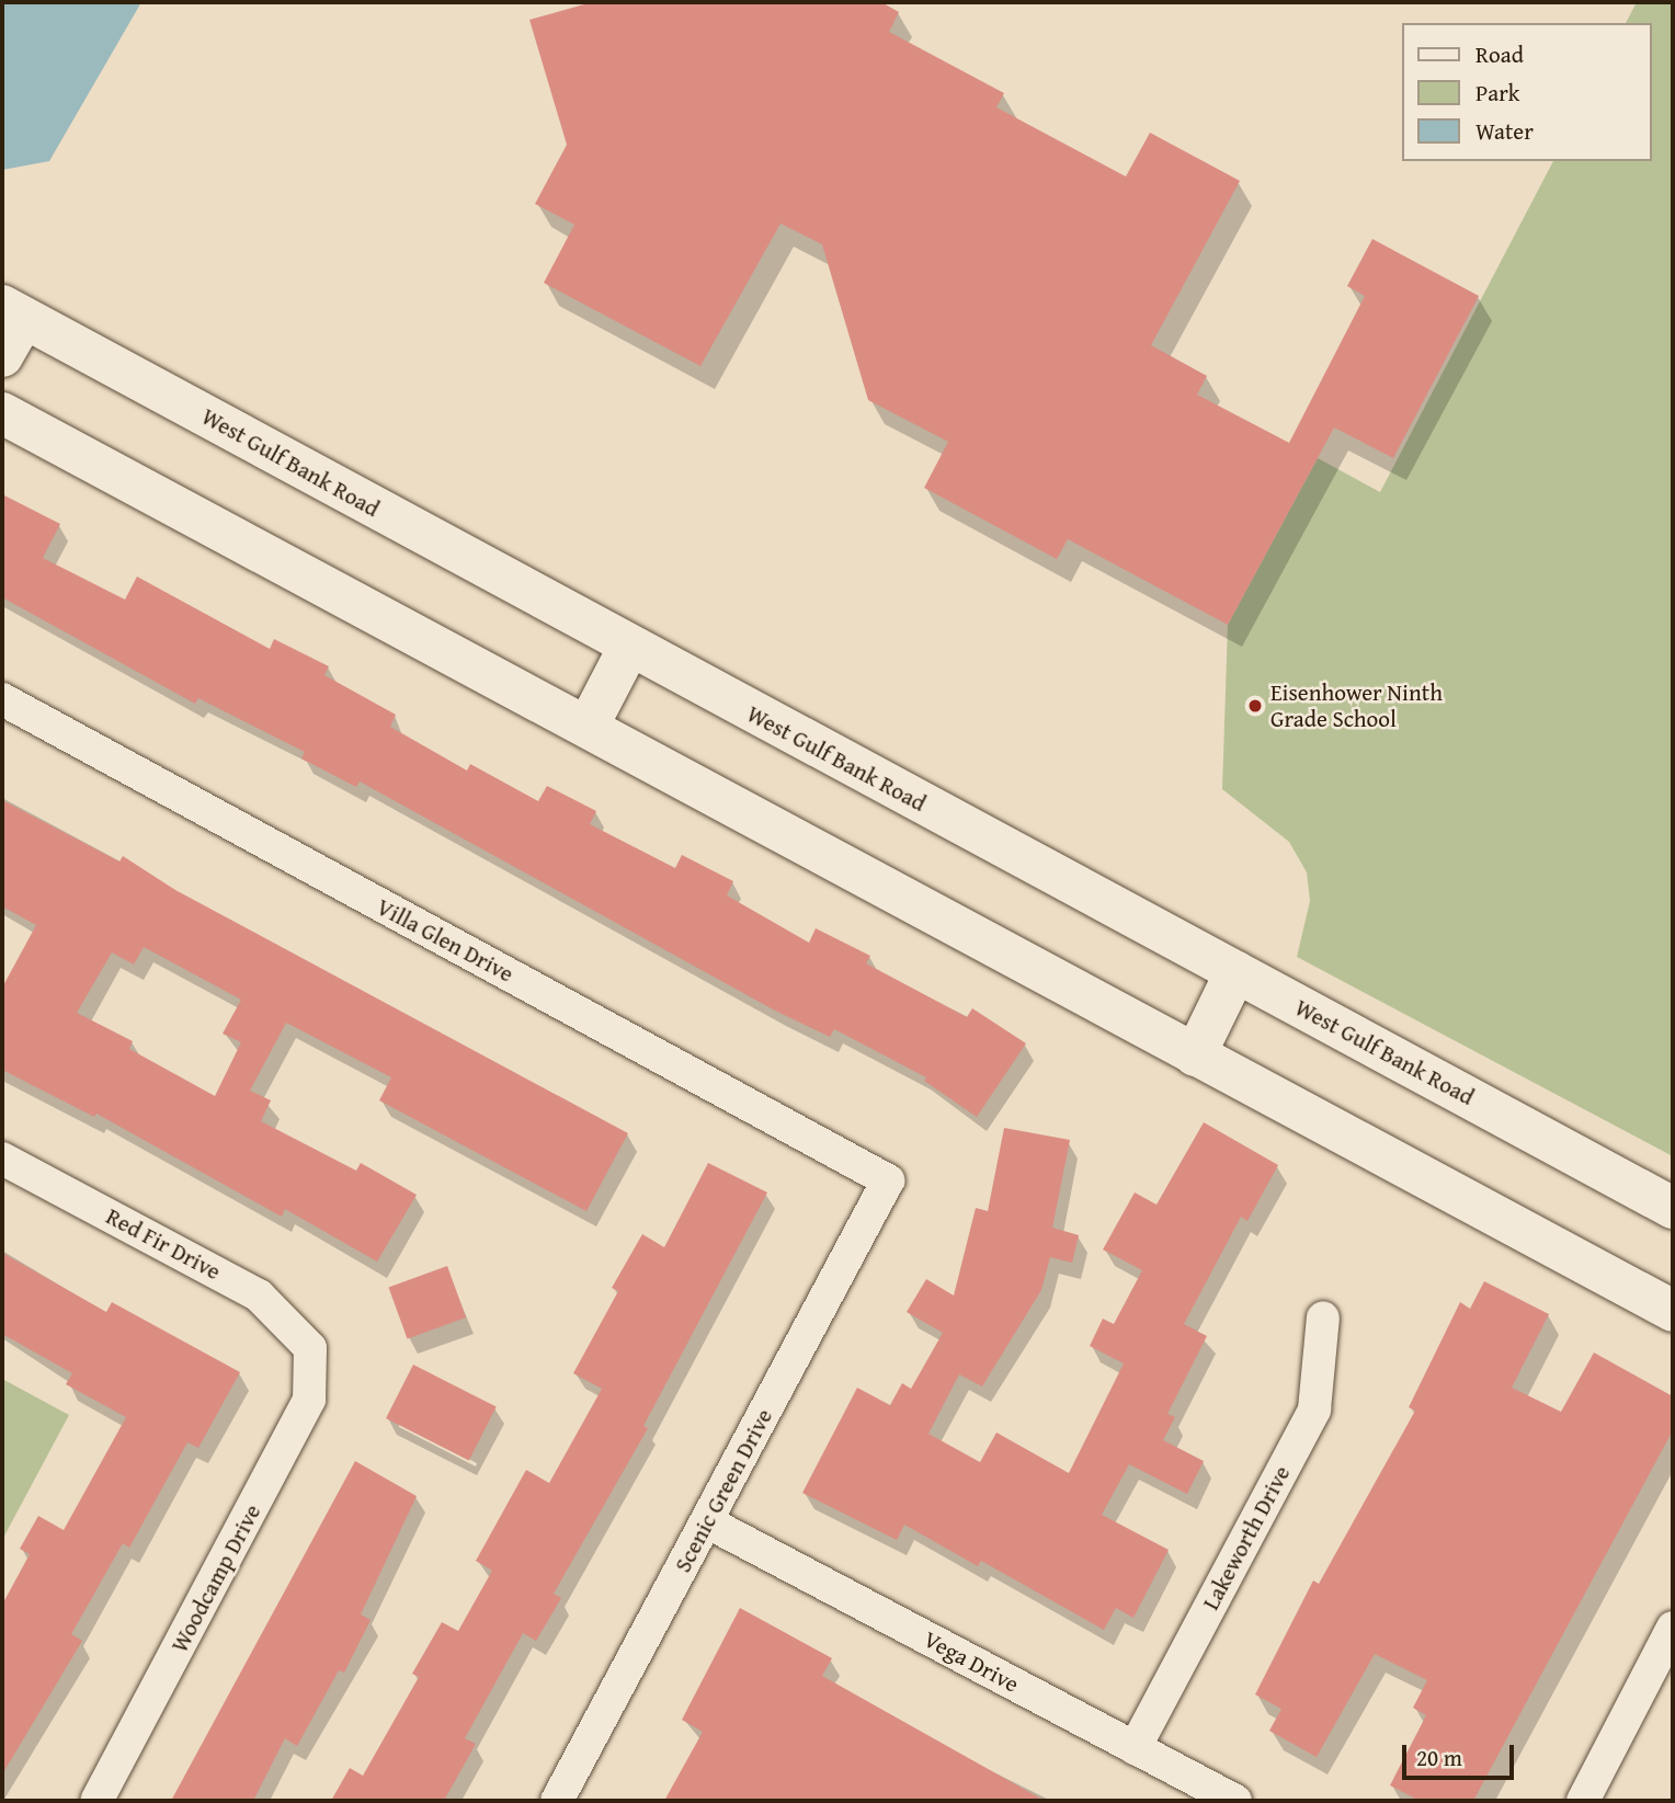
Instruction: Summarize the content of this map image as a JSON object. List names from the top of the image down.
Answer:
{
  "streets": {
    "main road": ["West Gulf Bank Road"],
    "street": [
      "Villa Glen Drive",
      "Red Fir Drive",
      "Scenic Green Drive",
      "Lakeworth Drive",
      "Woodcamp Drive",
      "Vega Drive"
    ]
  },
  "crossings": [
    ["Villa Glen Drive", "Scenic Green Drive"],
    ["Red Fir Drive", "Woodcamp Drive"],
    ["Scenic Green Drive", "Vega Drive"],
    ["Lakeworth Drive", "Vega Drive"]
  ],
  "places": ["Eisenhower Ninth Grade School"],
  "legend": ["Road", "Park", "Water"],
  "scale_bar": "20 m"
}
